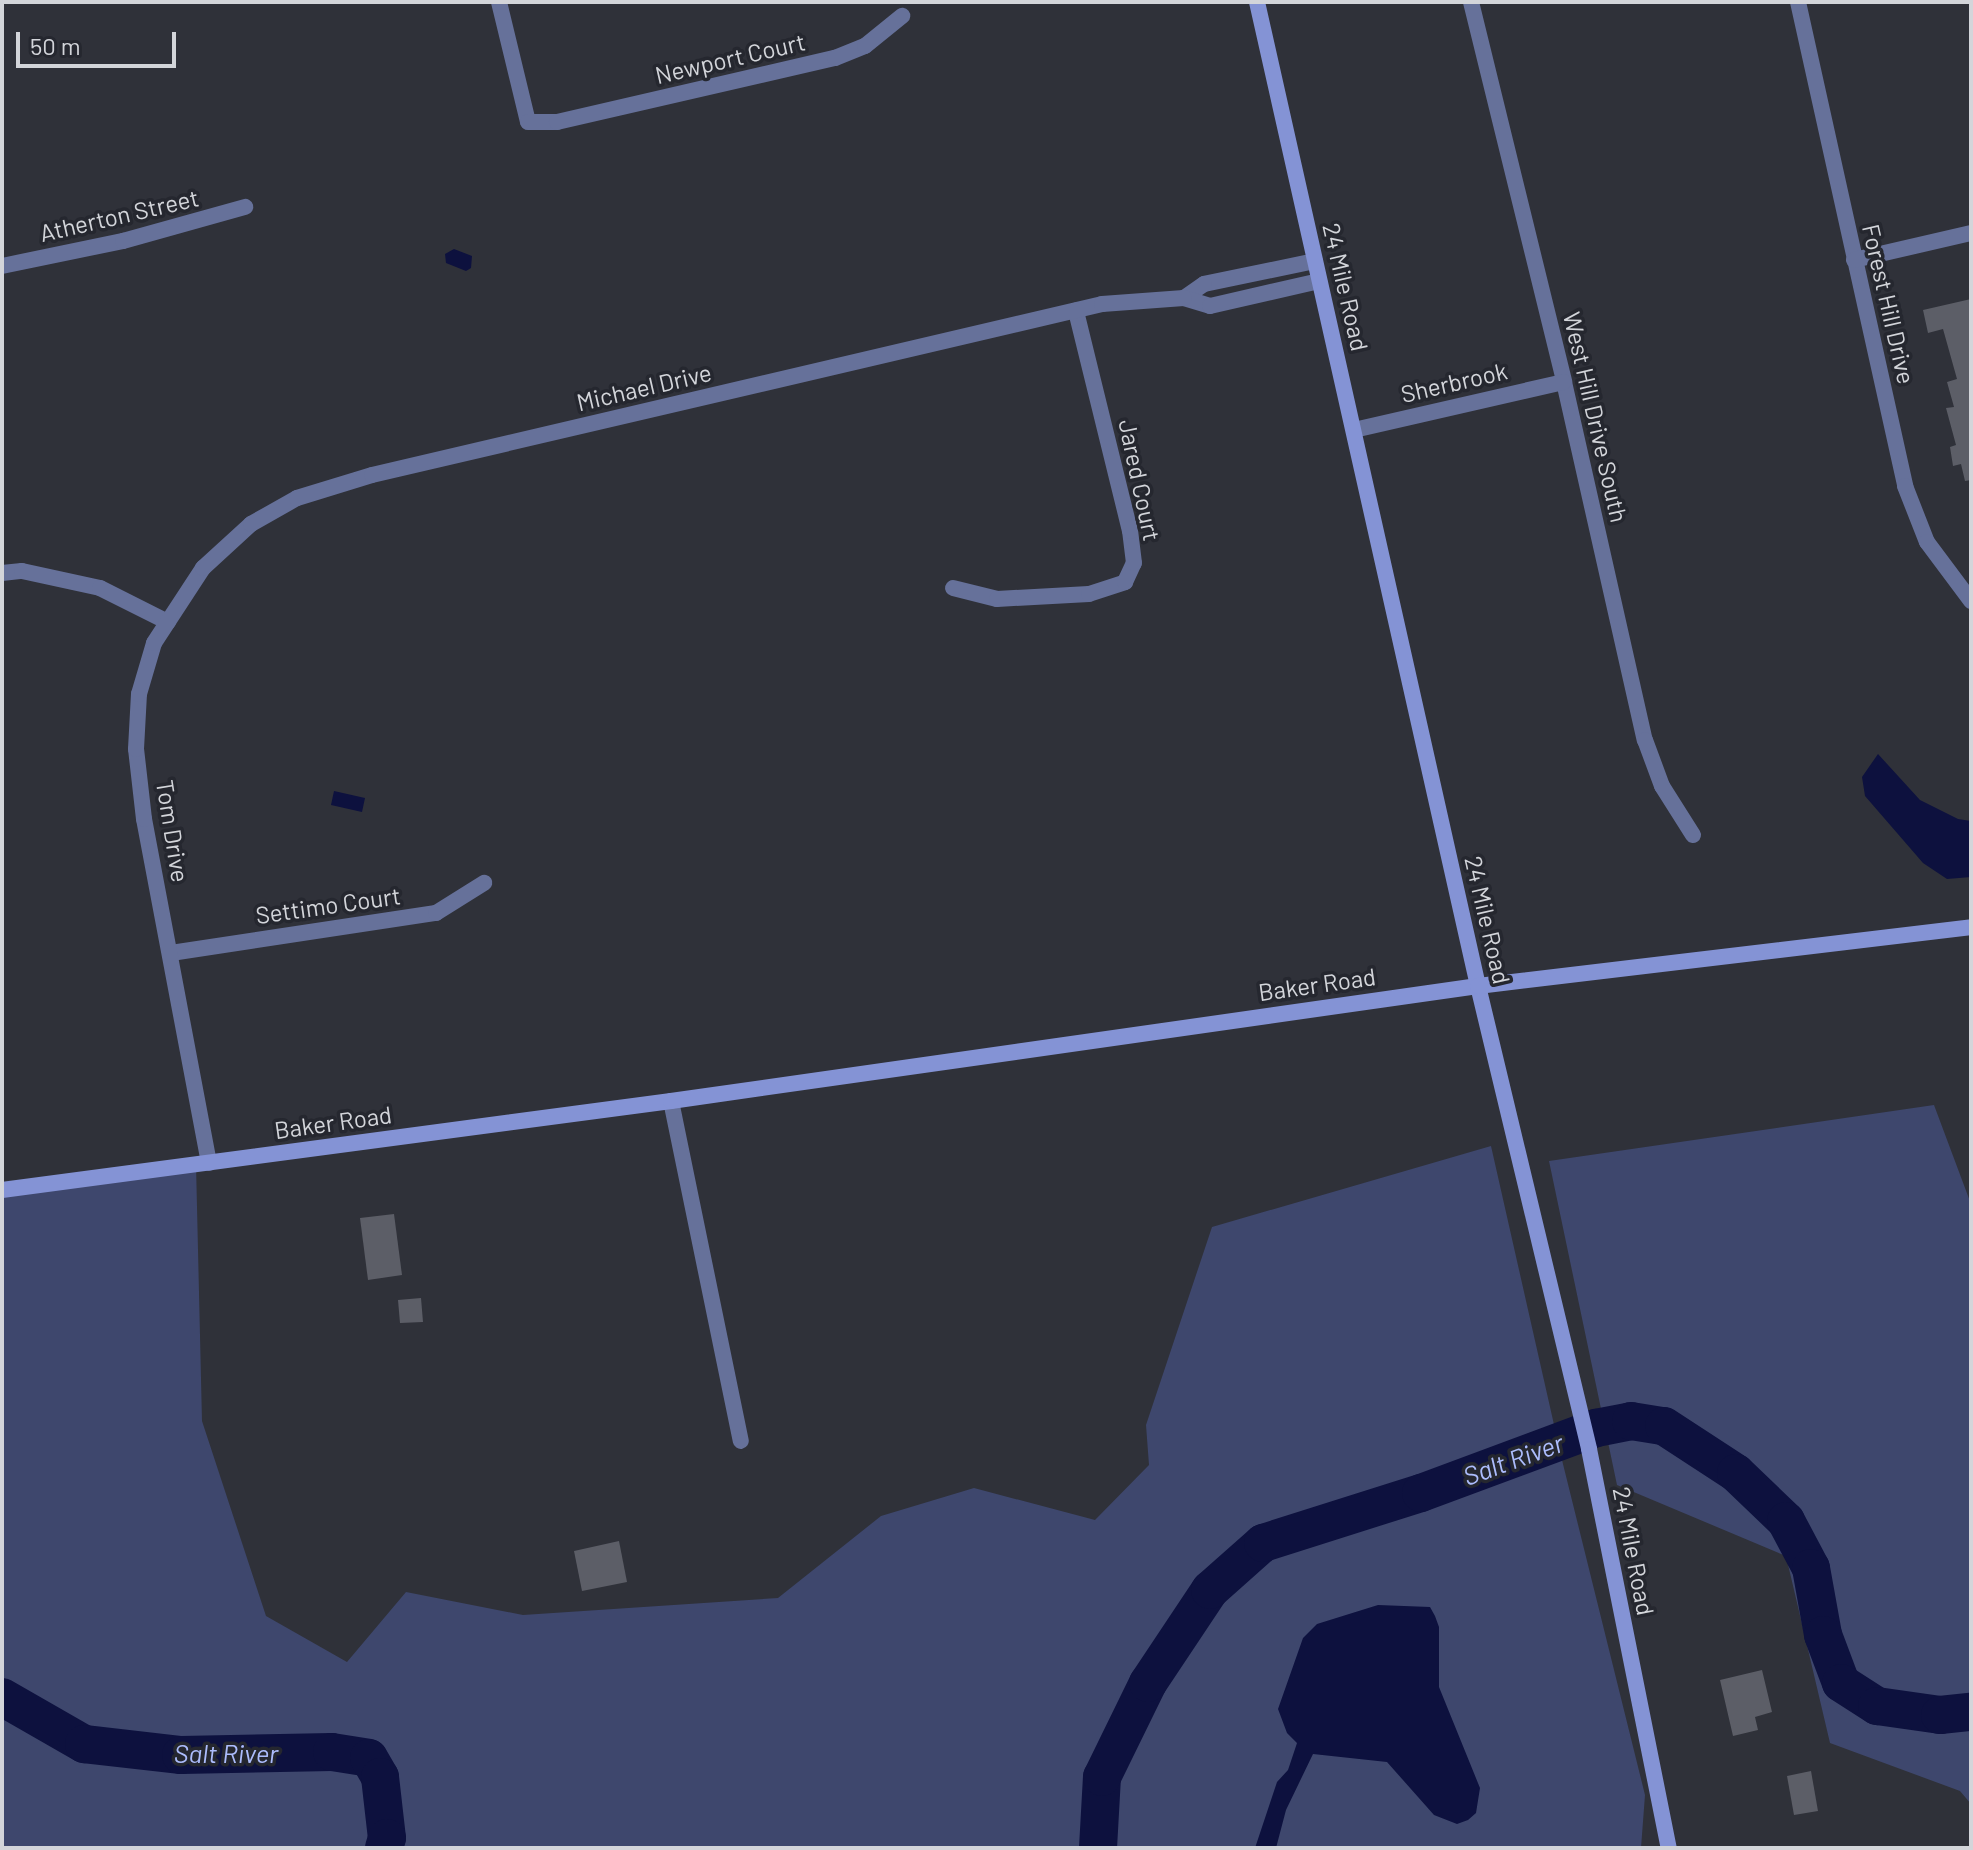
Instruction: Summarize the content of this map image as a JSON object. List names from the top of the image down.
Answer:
{
  "streets": {
    "street": [
      "Newport Court",
      "Atherton Street",
      "24 Mile Road",
      "Forest Hill Drive",
      "Sherbrook",
      "Michael Drive",
      "West Hill Drive South",
      "Jared Court",
      "Tom Drive",
      "Settimo Court",
      "Baker Road"
    ]
  },
  "crossings": [
    ["24 Mile Road", "Sherbrook"],
    ["24 Mile Road", "Michael Drive"],
    ["24 Mile Road", "Baker Road"],
    ["Sherbrook", "West Hill Drive South"],
    ["Michael Drive", "Jared Court"],
    ["Michael Drive", "Tom Drive"],
    ["Tom Drive", "Settimo Court"],
    ["Tom Drive", "Baker Road"]
  ],
  "water": ["Salt River"],
  "scale_bar": "50 m"
}
